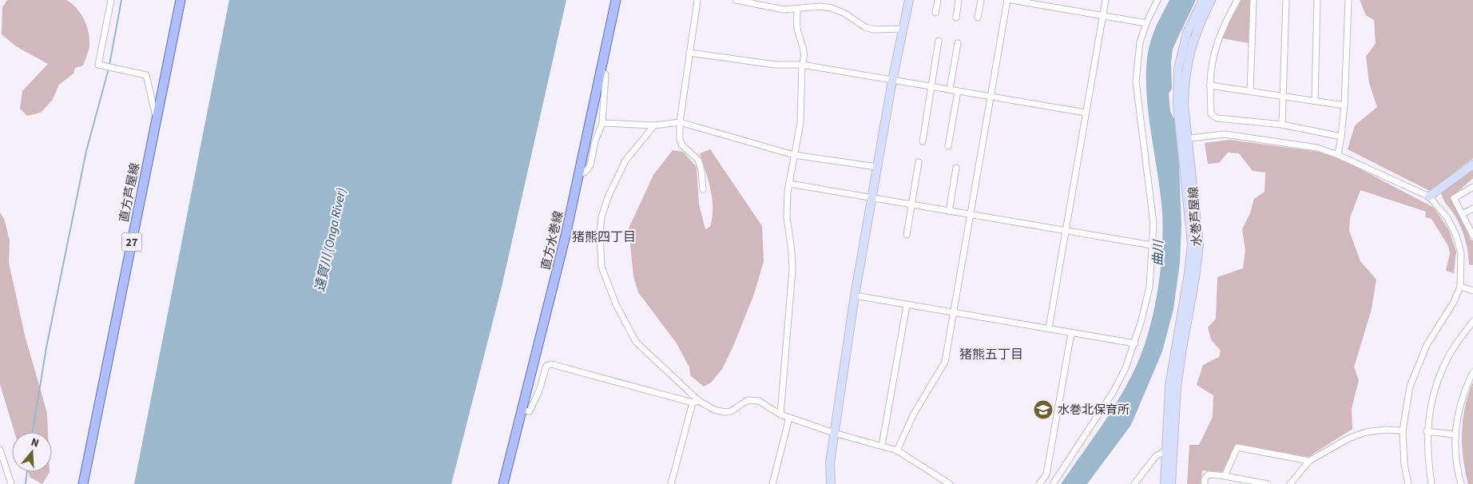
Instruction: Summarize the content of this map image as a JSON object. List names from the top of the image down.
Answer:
{
  "streets": {
    "main road": [
      "直方芦屋線",
      "水巻芦屋線",
      "直方水巻線",
      "27"
    ]
  },
  "districts": ["猪熊四丁目", "猪熊五丁目"],
  "water": ["遠賀川 (Onga River)", "曲川"],
  "places": {
    "school or university": ["水巻北保育所"]
  },
  "north": "top"
}
